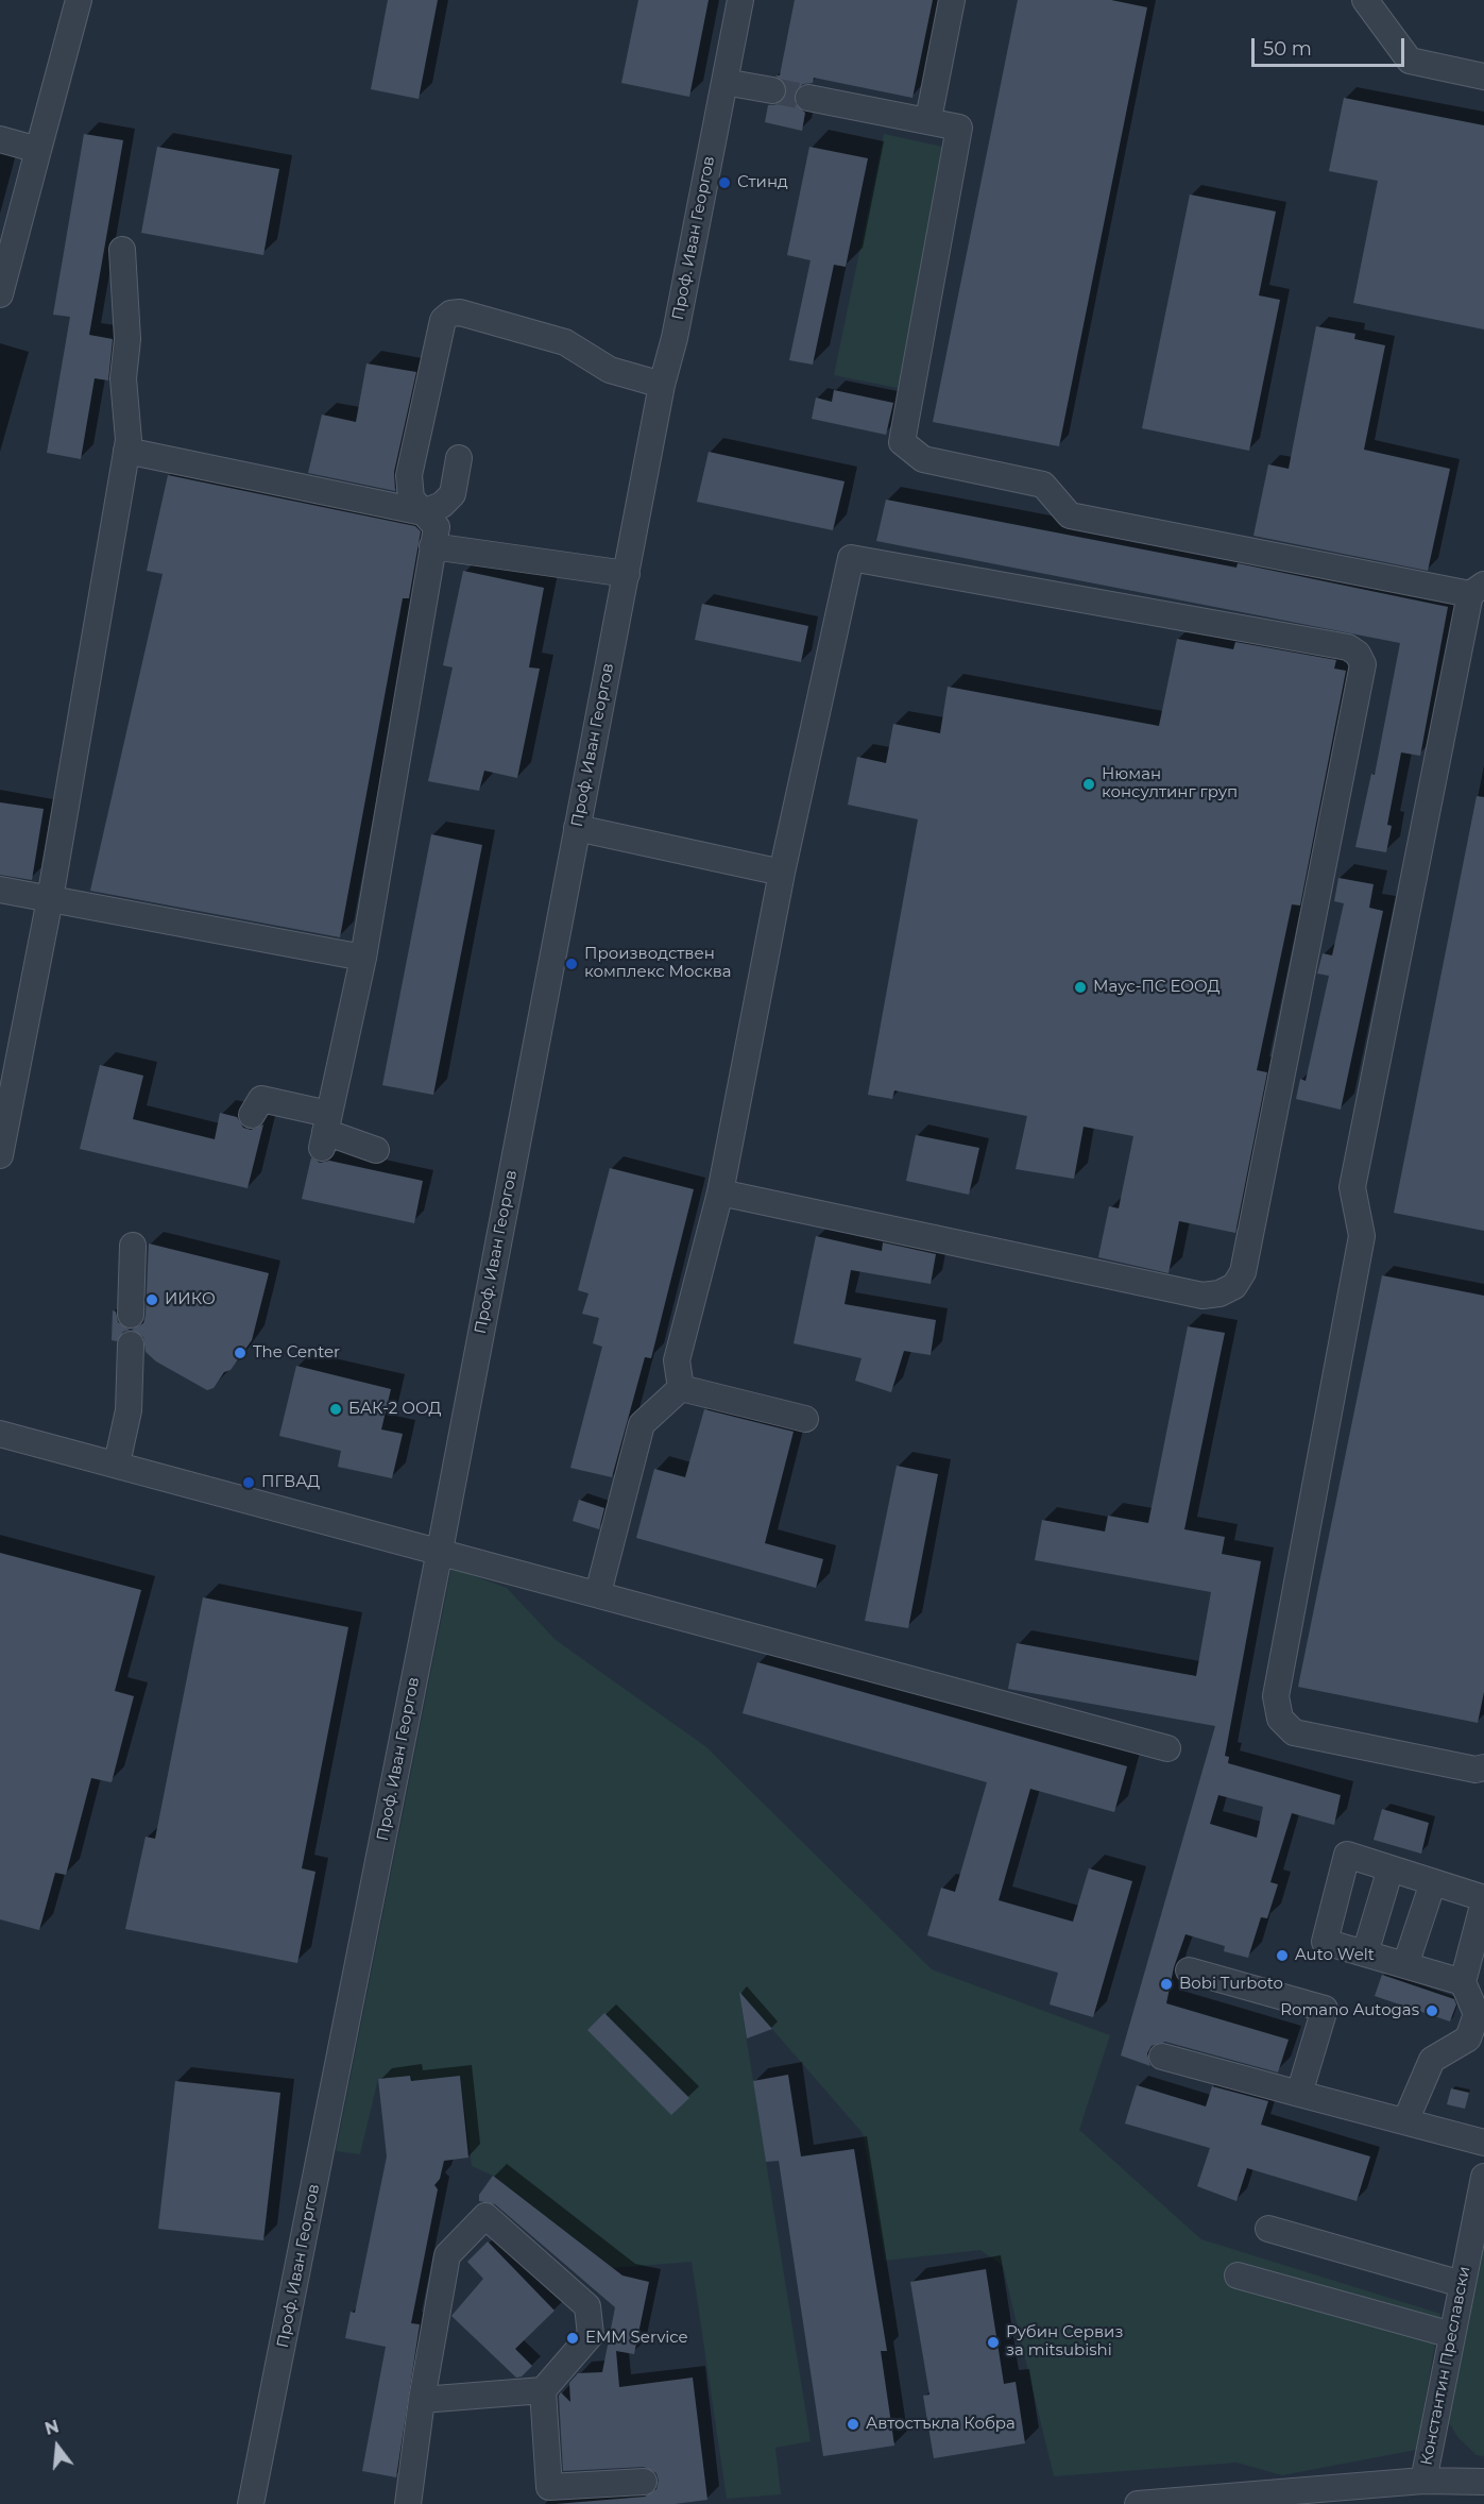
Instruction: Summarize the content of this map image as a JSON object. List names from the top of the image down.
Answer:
{
  "streets": {
    "street": ["Проф. Иван Георгов", "Константин Преславски"]
  },
  "places": [
    "Стинд",
    "Нюман консултинг груп",
    "Производствен комплекс Москва",
    "Маус-ПС ЕООД",
    "ИИКО",
    "The Center",
    "БАК-2 ООД",
    "ПГВАД",
    "Auto Welt",
    "Bobi Turboto",
    "Romano Autogas",
    "EMM Service",
    "Рубин Сервиз за mitsubishi",
    "Автостъкла Кобра"
  ],
  "scale_bar": "50 m",
  "north": "top"
}
